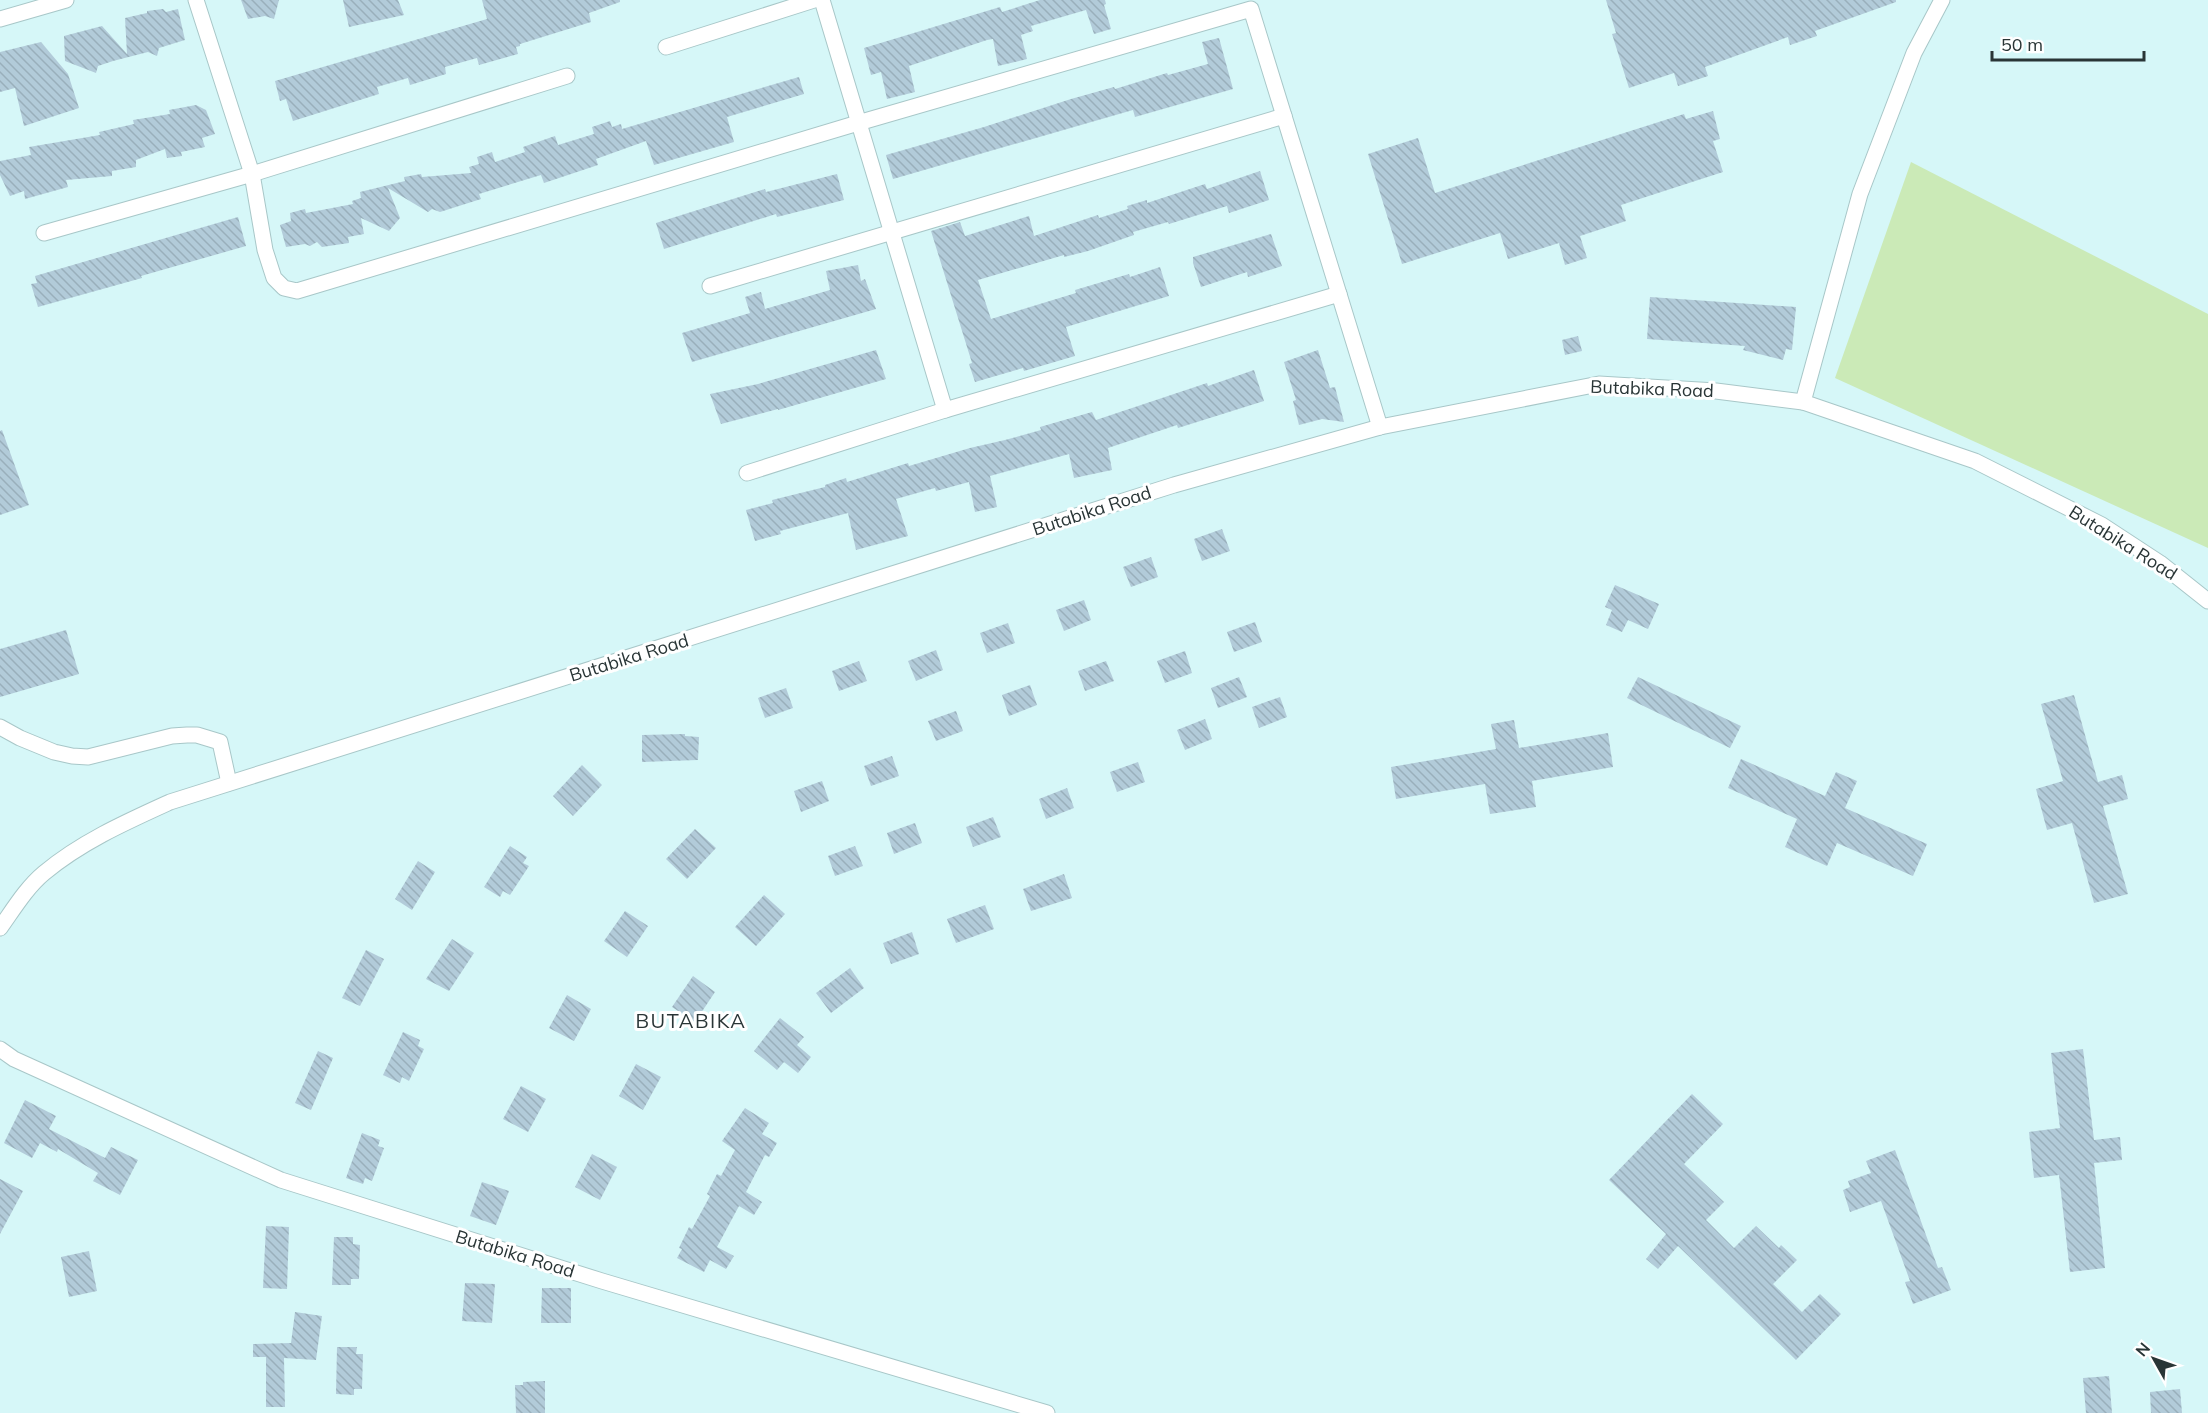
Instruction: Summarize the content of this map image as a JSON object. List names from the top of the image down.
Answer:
{
  "streets": {
    "street": ["Butabika Road"]
  },
  "districts": ["BUTABIKA"],
  "scale_bar": "50 m",
  "north": "top left"
}
